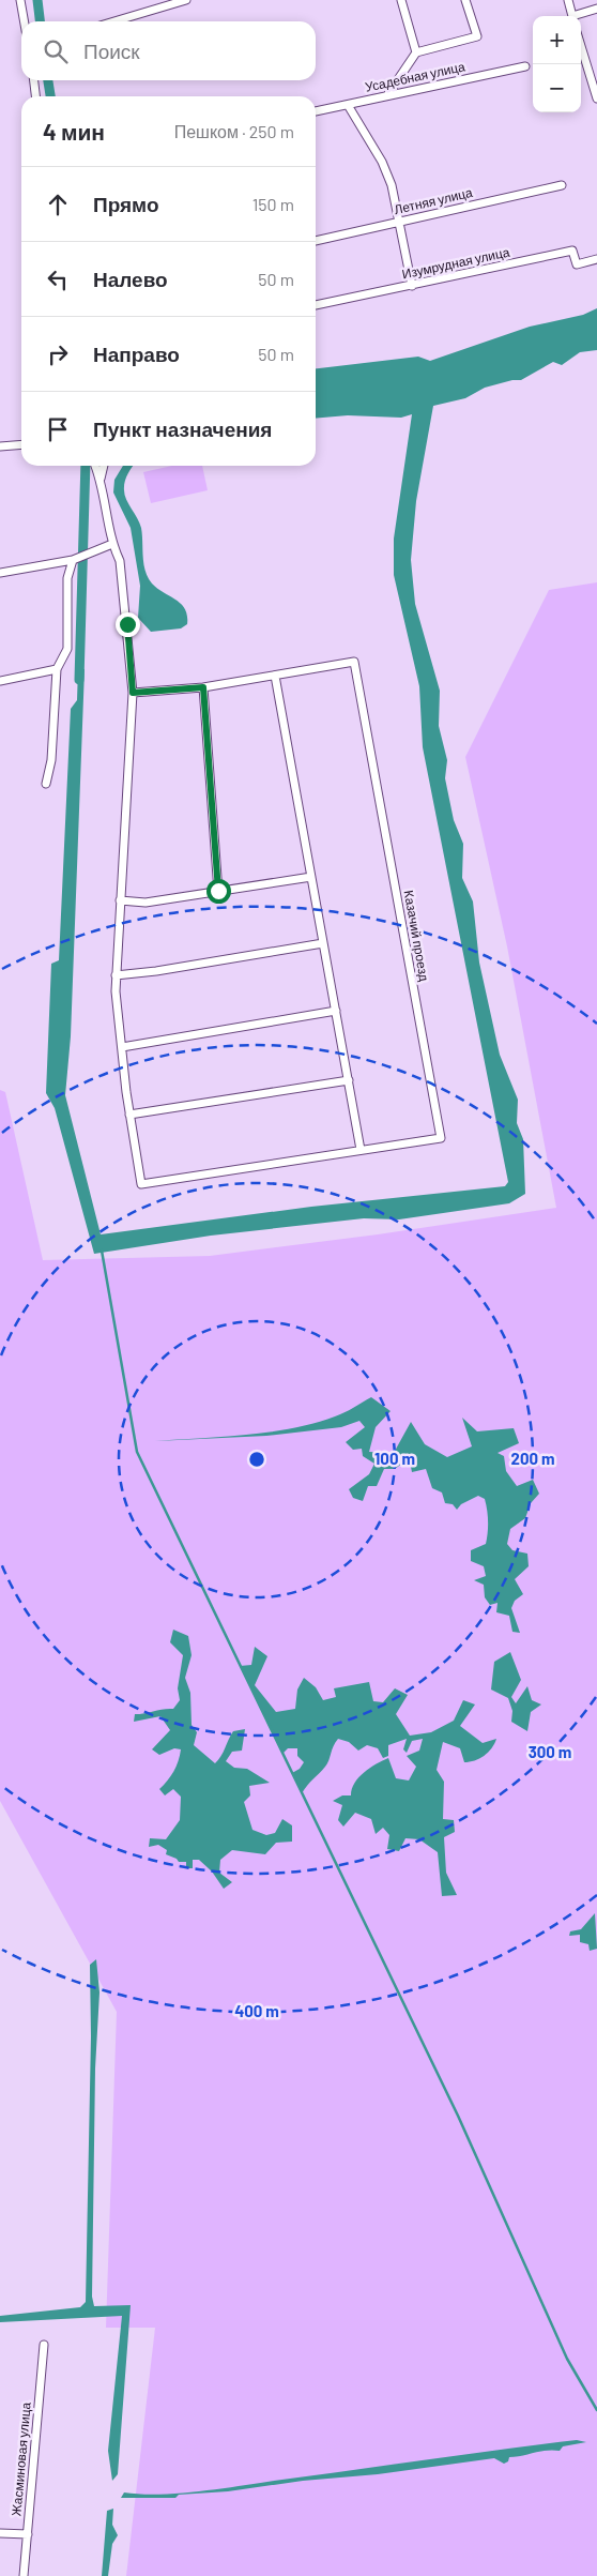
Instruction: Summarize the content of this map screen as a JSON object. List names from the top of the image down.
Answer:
{
  "streets": {
    "street": [
      "Усадебная улица",
      "Летняя улица",
      "Изумрудная улица",
      "Казачий проезд",
      "Жасминовая улица"
    ]
  },
  "page": {
    "map_buttons": ["+", "−"],
    "search": "Поиск",
    "heading": ["4 мин", "Пешком · 250 m"],
    "list": [
      ["Прямо", "150 m"],
      ["Налево", "50 m"],
      ["Направо", "50 m"],
      "Пункт назначения"
    ]
  },
  "rings": [
    "100 m",
    "200 m",
    "300 m",
    "400 m"
  ]
}
